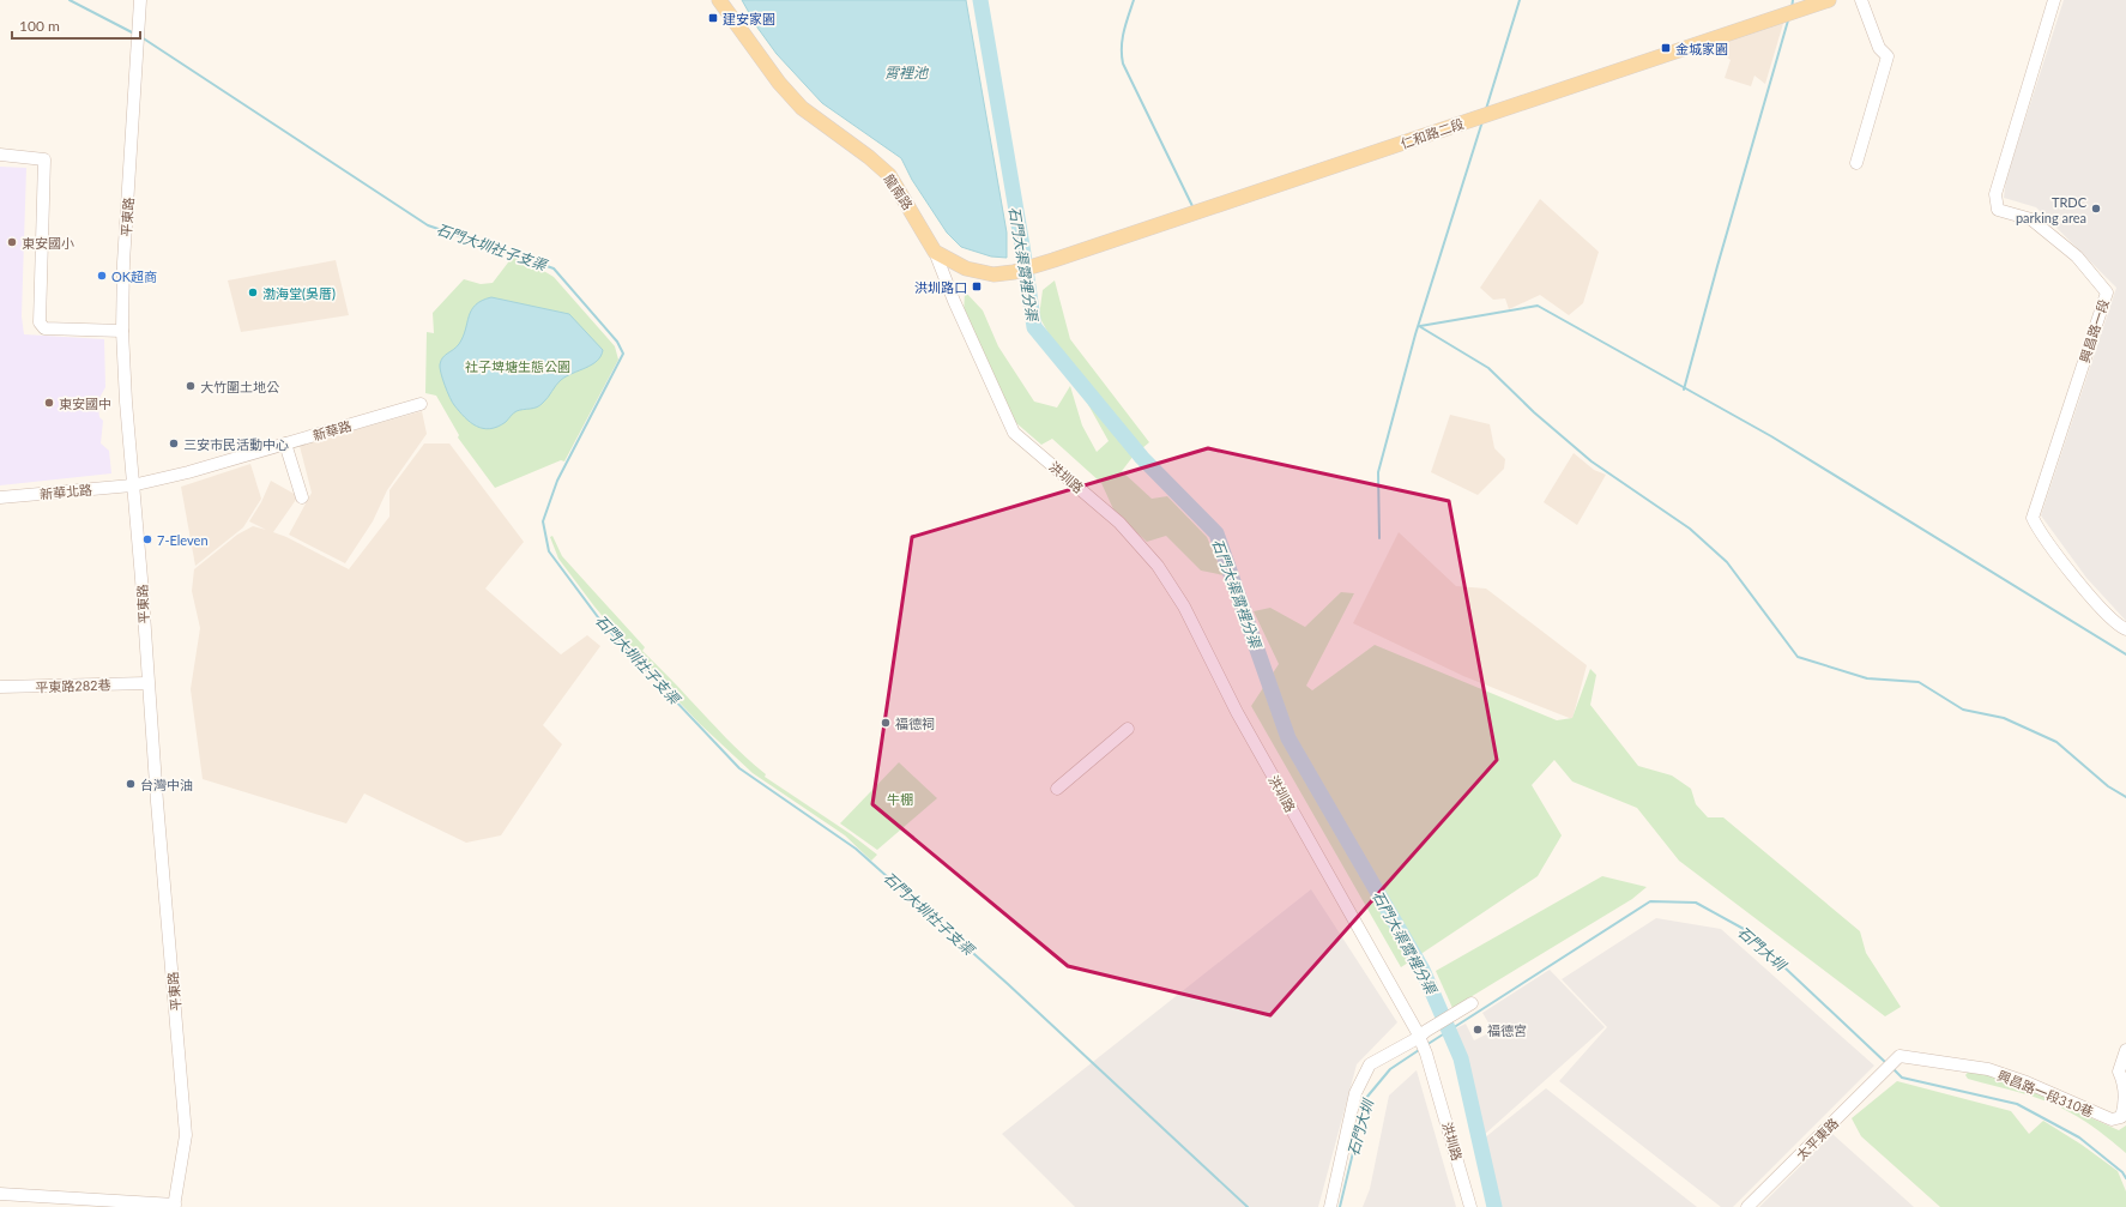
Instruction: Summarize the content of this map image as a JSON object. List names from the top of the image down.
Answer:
{
  "streets": {
    "main road": ["仁和路二段", "龍南路"],
    "street": [
      "平東路",
      "興昌路一段",
      "新華路",
      "洪圳路",
      "新華北路",
      "平東路282巷",
      "興昌路一段310巷",
      "太平東路"
    ]
  },
  "crossings": [
    ["仁和路二段", "龍南路"],
    ["龍南路", "洪圳路"],
    ["平東路", "新華路"],
    ["平東路", "新華北路"],
    ["平東路", "平東路282巷"],
    ["新華路", "新華北路"],
    ["興昌路一段310巷", "太平東路"]
  ],
  "water": [
    "霄裡池",
    "石門大圳社子支渠",
    "石門大渠霄裡分渠",
    "石門大圳"
  ],
  "parks": ["社子埤塘生態公園", "牛棚"],
  "places": {
    "transit": ["建安家園", "金城家園", "洪圳路口"],
    "other": [
      "TRDC parking area",
      "東安國小",
      "OK超商",
      "渤海堂(吳厝)",
      "大竹圍土地公",
      "東安國中",
      "三安市民活動中心",
      "7-Eleven",
      "福德祠",
      "台灣中油",
      "福德宮"
    ]
  },
  "scale_bar": "100 m"
}
